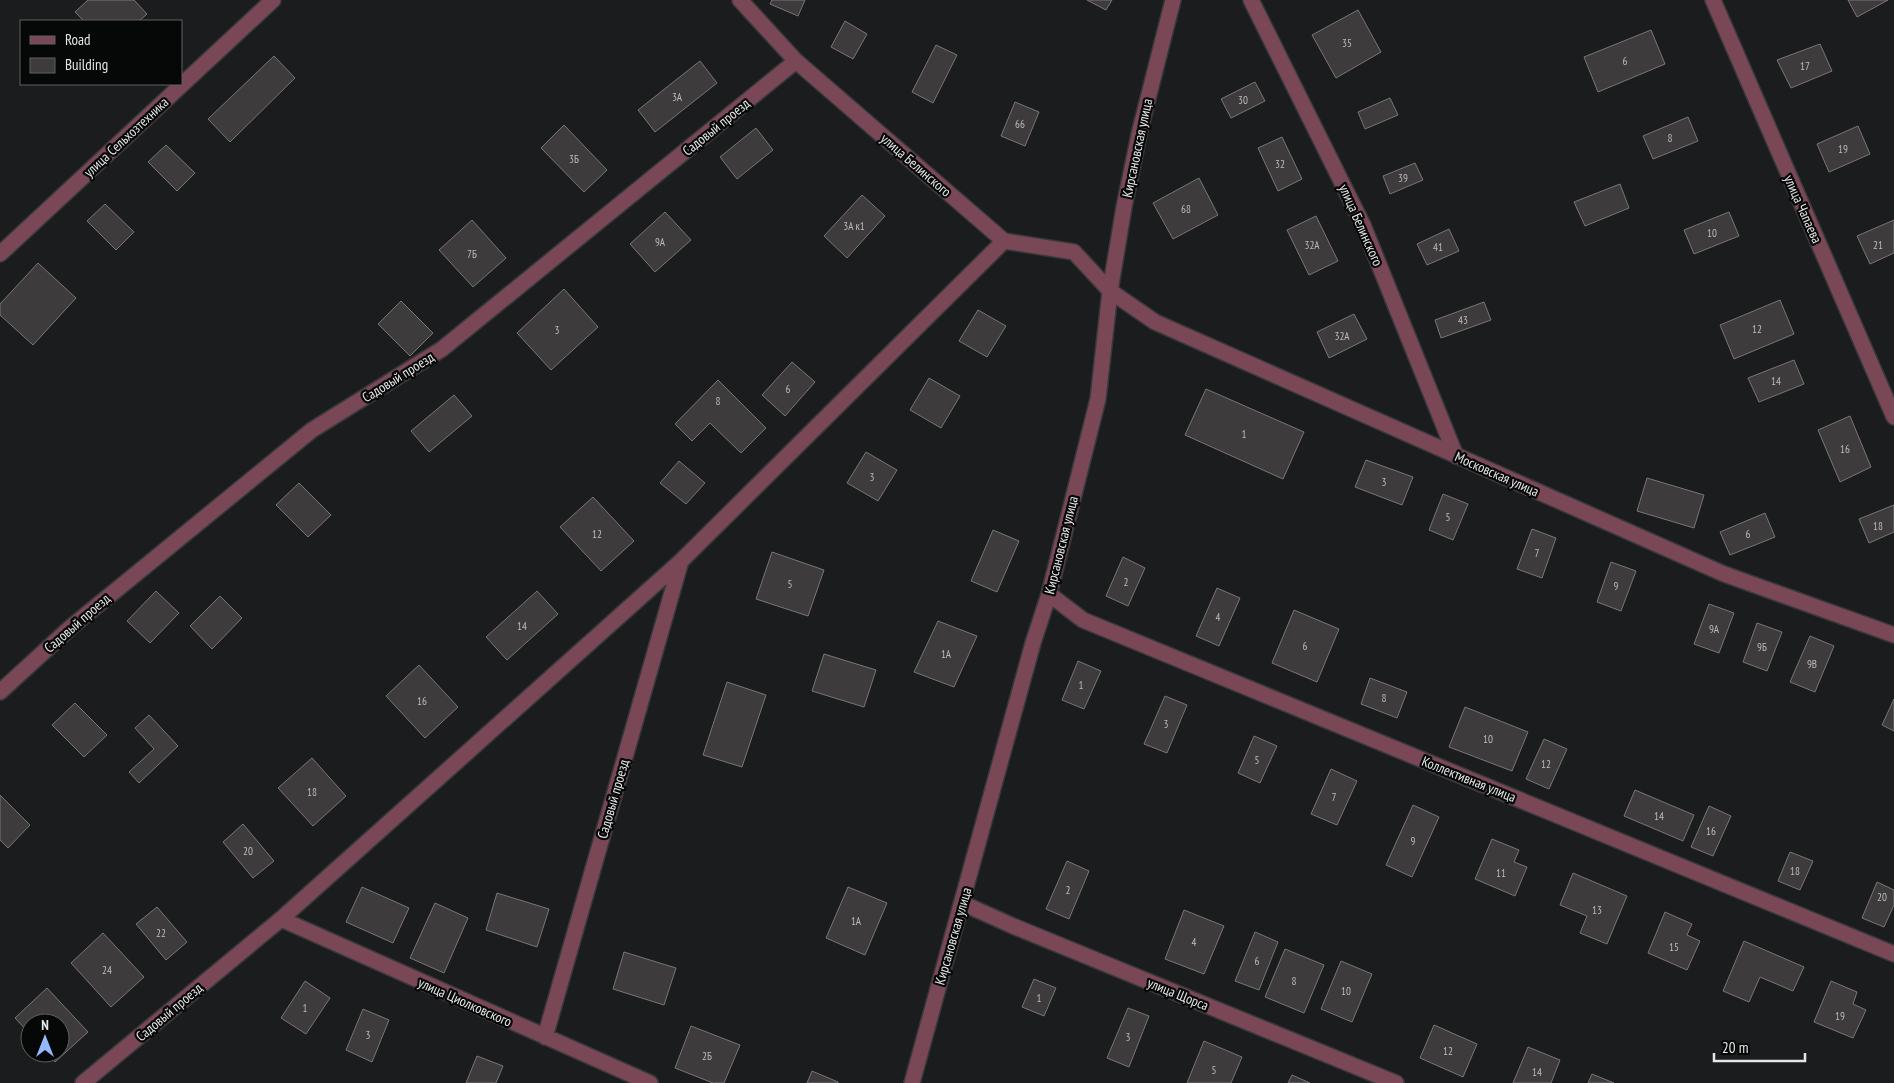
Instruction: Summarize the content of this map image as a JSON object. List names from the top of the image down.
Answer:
{
  "streets": {
    "street": [
      "Садовый проезд",
      "улица Сельхозтехника",
      "Кирсановская улица",
      "улица Белинского",
      "улица Чапаева",
      "Московская улица",
      "Коллективная улица",
      "улица Щорса",
      "улица Циолковского"
    ]
  },
  "crossings": [
    ["Садовый проезд", "улица Белинского"],
    ["Садовый проезд", "улица Циолковского"],
    ["Кирсановская улица", "Московская улица"],
    ["Кирсановская улица", "Коллективная улица"],
    ["Кирсановская улица", "улица Щорса"],
    ["улица Белинского", "Московская улица"]
  ],
  "house_numbers": [
    "35",
    "6",
    "17",
    "3А",
    "30",
    "66",
    "8",
    "19",
    "3Б",
    "32",
    "39",
    "68",
    "3А к1",
    "10",
    "9А",
    "32А",
    "21",
    "41",
    "7Б",
    "43",
    "12",
    "3",
    "32А",
    "14",
    "6",
    "8",
    "1",
    "16",
    "3",
    "3",
    "5",
    "18",
    "12",
    "6",
    "7",
    "2",
    "5",
    "9",
    "4",
    "14",
    "9А",
    "6",
    "9Б",
    "1А",
    "9В",
    "1",
    "8",
    "16",
    "3",
    "10",
    "5",
    "12",
    "18",
    "7",
    "14",
    "16",
    "9",
    "20",
    "18",
    "11",
    "2",
    "20",
    "13",
    "1А",
    "22",
    "4",
    "15",
    "6",
    "24",
    "8",
    "10",
    "1",
    "1",
    "19",
    "3",
    "3",
    "12",
    "2Б",
    "5",
    "14"
  ],
  "legend": ["Road", "Building"],
  "scale_bar": "20 m",
  "north": "top"
}
